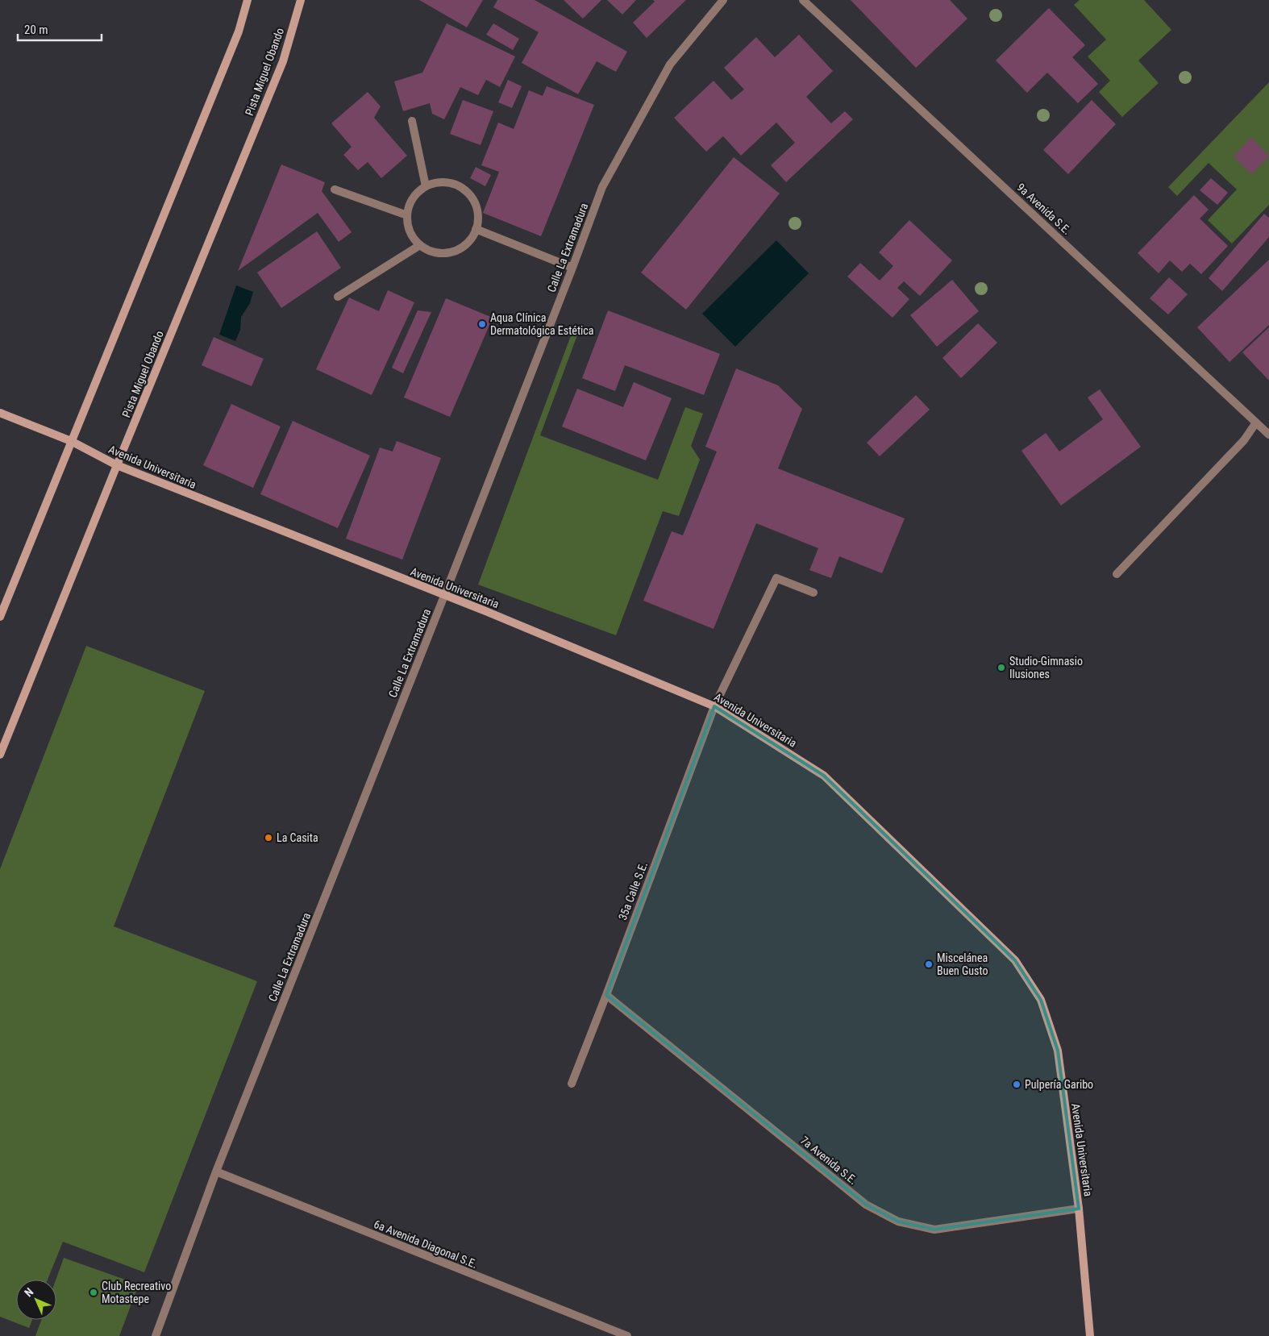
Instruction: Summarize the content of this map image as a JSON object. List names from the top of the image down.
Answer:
{
  "streets": {
    "street": [
      "Pista Miguel Obando",
      "9a Avenida S.E.",
      "Calle La Extramadura",
      "Avenida Universitaria",
      "35a Calle S.E.",
      "7a Avenida S.E.",
      "6a Avenida Diagonal S.E."
    ]
  },
  "crossings": [
    ["Pista Miguel Obando", "Avenida Universitaria"],
    ["Calle La Extramadura", "Avenida Universitaria"],
    ["Calle La Extramadura", "6a Avenida Diagonal S.E."],
    ["Avenida Universitaria", "35a Calle S.E."],
    ["Avenida Universitaria", "7a Avenida S.E."],
    ["35a Calle S.E.", "7a Avenida S.E."]
  ],
  "places": [
    "Aqua Clínica Dermatológica Estética",
    "Studio-Gimnasio Ilusiones",
    "La Casita",
    "Miscelánea Buen Gusto",
    "Pulpería Garibo",
    "Club Recreativo Motastepe"
  ],
  "scale_bar": "20 m",
  "north": "top left"
}
